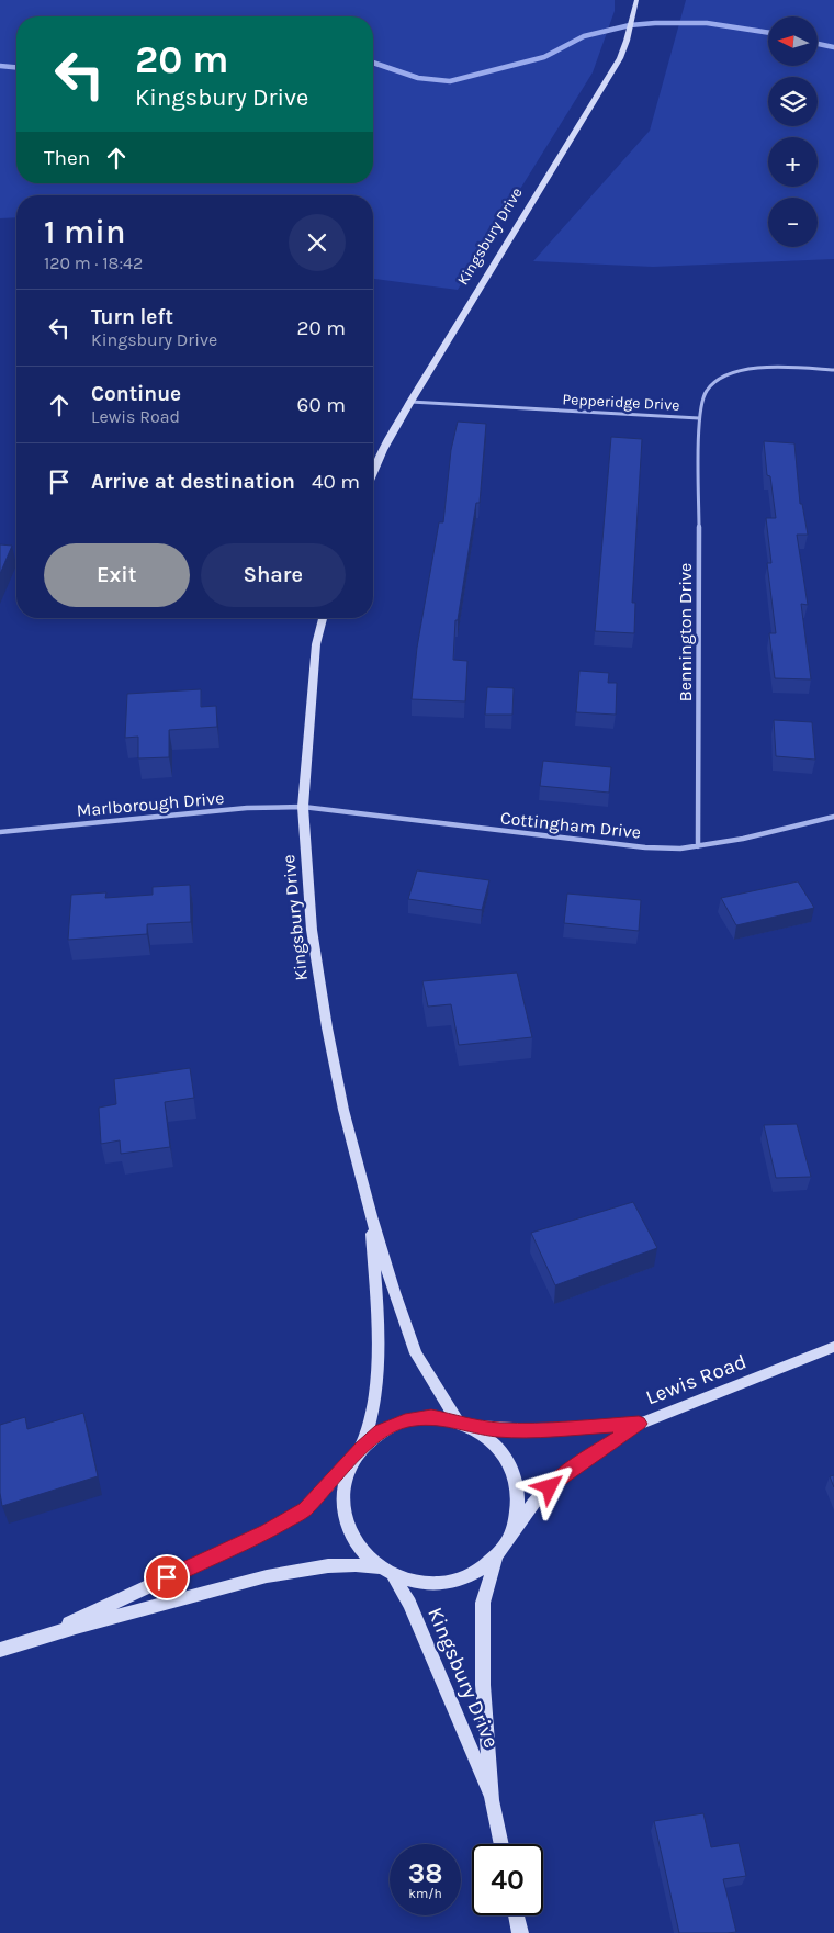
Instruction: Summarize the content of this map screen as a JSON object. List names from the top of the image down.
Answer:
{
  "streets": {
    "street": [
      "Kingsbury Drive",
      "Pepperidge Drive",
      "Bennington Drive",
      "Marlborough Drive",
      "Cottingham Drive",
      "Lewis Road"
    ]
  },
  "crossings": [
    ["Kingsbury Drive", "Pepperidge Drive"],
    ["Kingsbury Drive", "Marlborough Drive"],
    ["Kingsbury Drive", "Cottingham Drive"],
    ["Kingsbury Drive", "Lewis Road"],
    ["Pepperidge Drive", "Bennington Drive"],
    ["Bennington Drive", "Cottingham Drive"],
    ["Marlborough Drive", "Cottingham Drive"]
  ],
  "north": "left",
  "page": {
    "map_buttons": ["+", "−"],
    "turn": ["20 m", "Kingsbury Drive"],
    "then": "Then",
    "heading": ["1 min", "120 m · 18:42"],
    "list": [
      {
        "name": "Turn left",
        "note": "Kingsbury Drive",
        "value": "20 m"
      },
      {
        "name": "Continue",
        "note": "Lewis Road",
        "value": "60 m"
      },
      {
        "name": "Arrive at destination",
        "value": "40 m"
      }
    ],
    "buttons": ["Exit", "Share"],
    "speed": "38 km/h",
    "limit": "40"
  }
}
